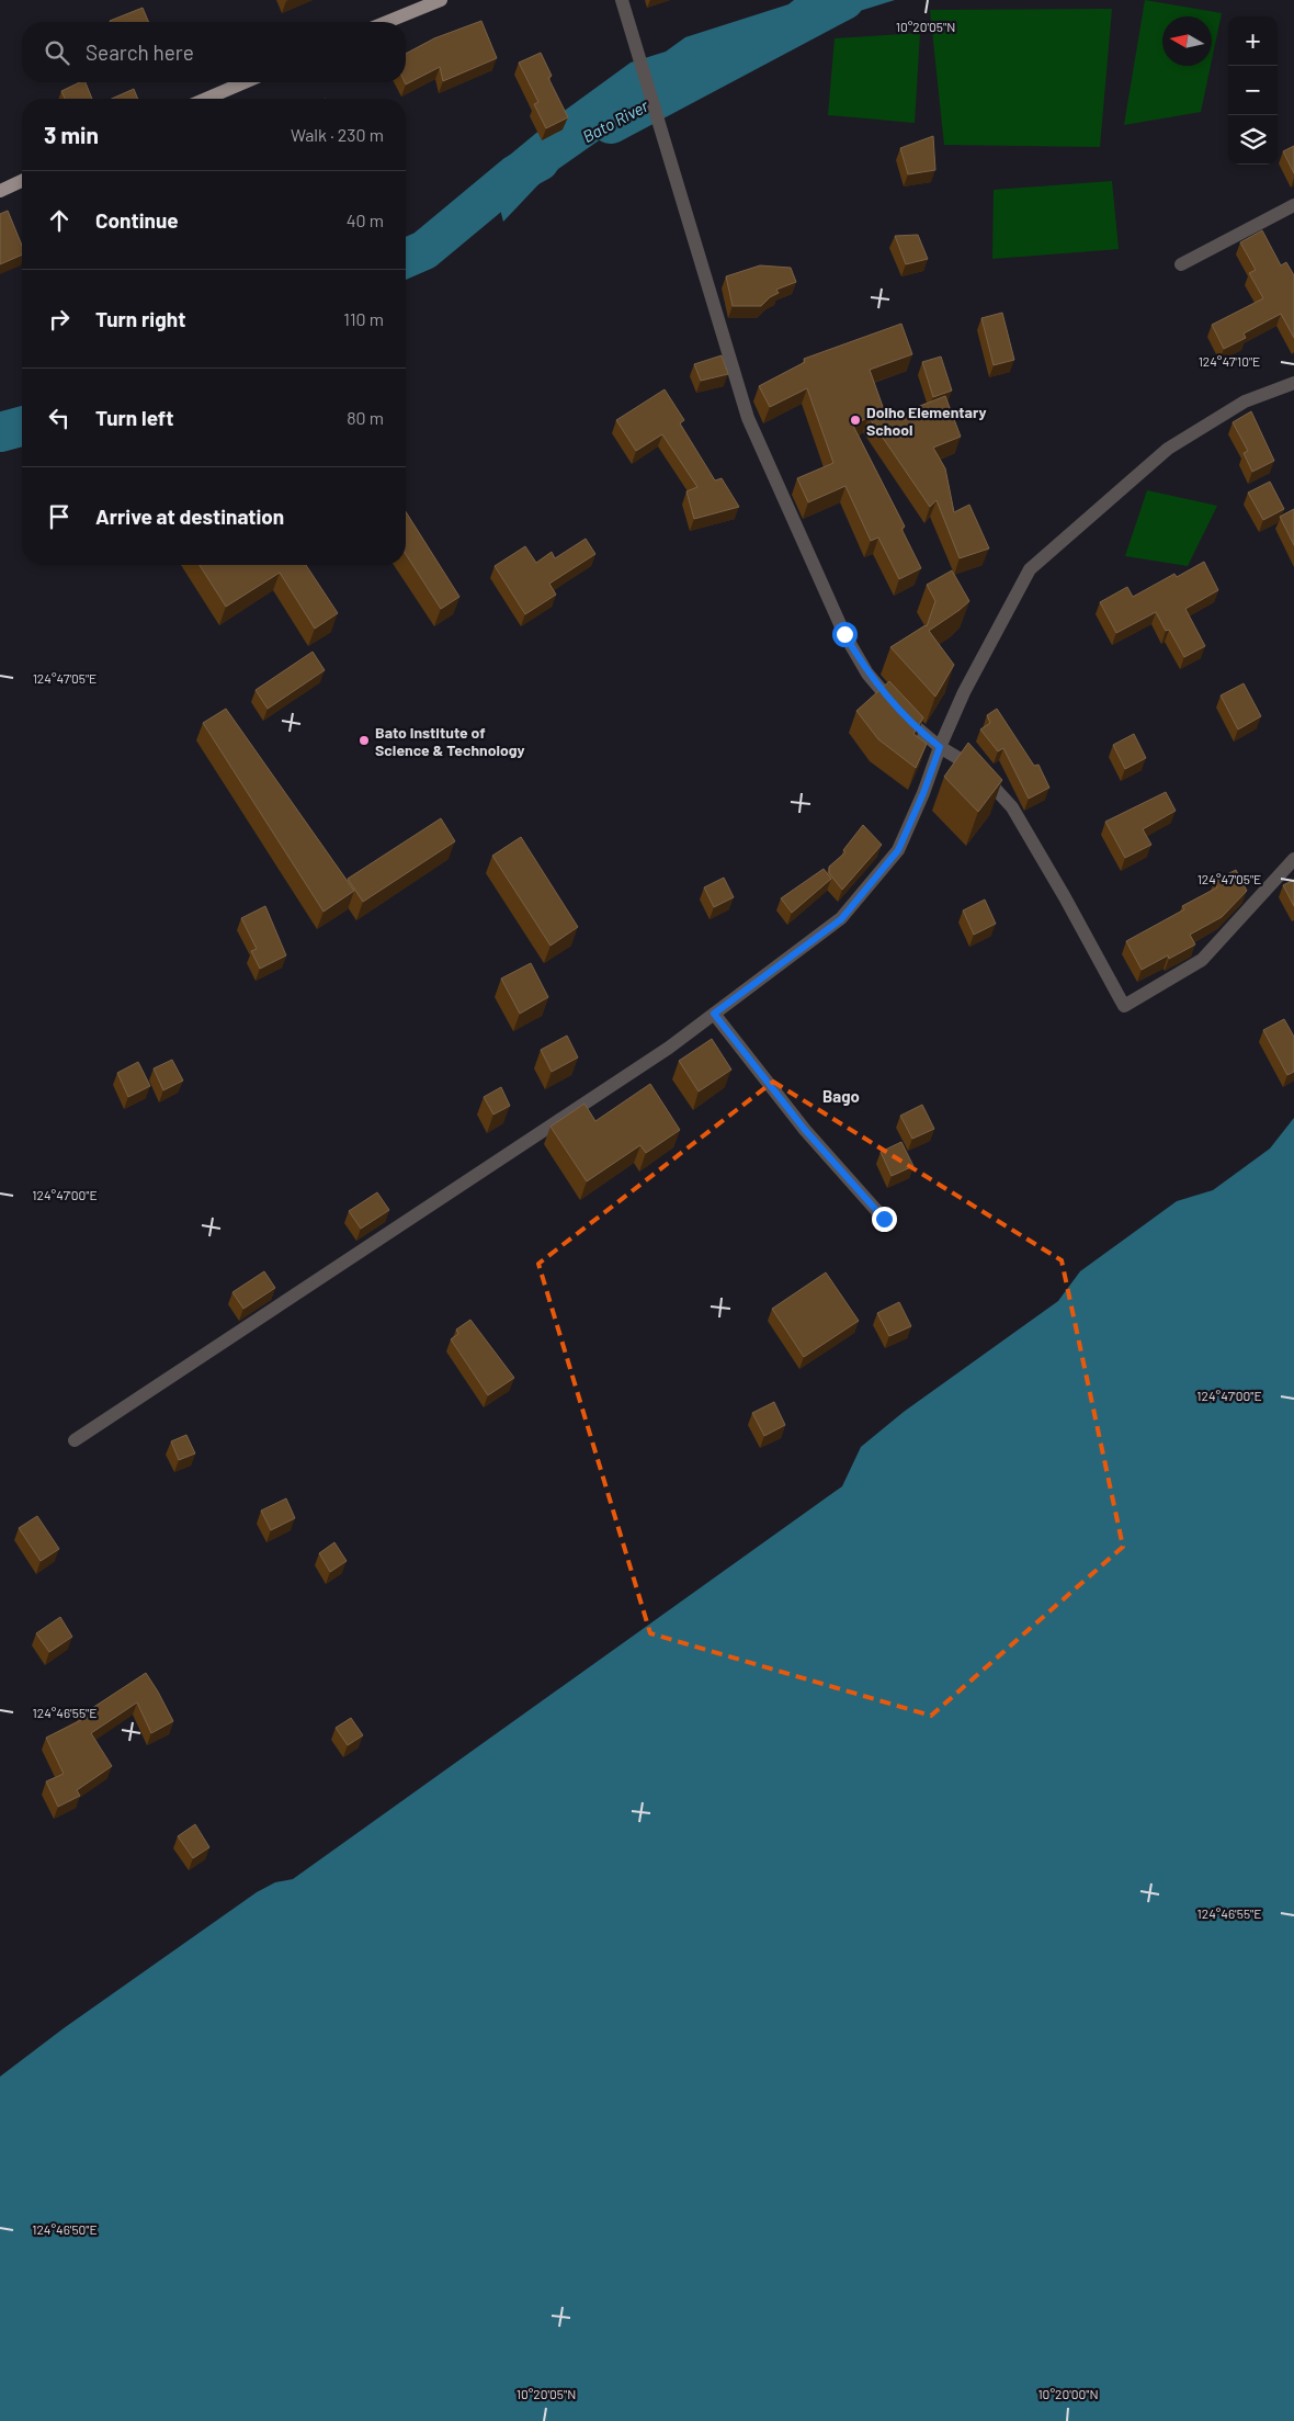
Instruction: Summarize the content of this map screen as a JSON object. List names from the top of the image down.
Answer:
{
  "districts": ["Bago"],
  "water": ["Bato River"],
  "places": ["Dolho Elementary School", "Bato Institute of Science & Technology"],
  "north": "left",
  "page": {
    "map_buttons": ["+", "−"],
    "search": "Search here",
    "heading": ["3 min", "Walk · 230 m"],
    "list": [
      ["Continue", "40 m"],
      ["Turn right", "110 m"],
      ["Turn left", "80 m"],
      "Arrive at destination"
    ]
  },
  "coordinates": [
    "10°20'05\"N",
    "124°47'10\"E",
    "124°47'05\"E",
    "124°47'00\"E",
    "124°46'55\"E",
    "124°46'50\"E",
    "10°20'00\"N"
  ]
}
